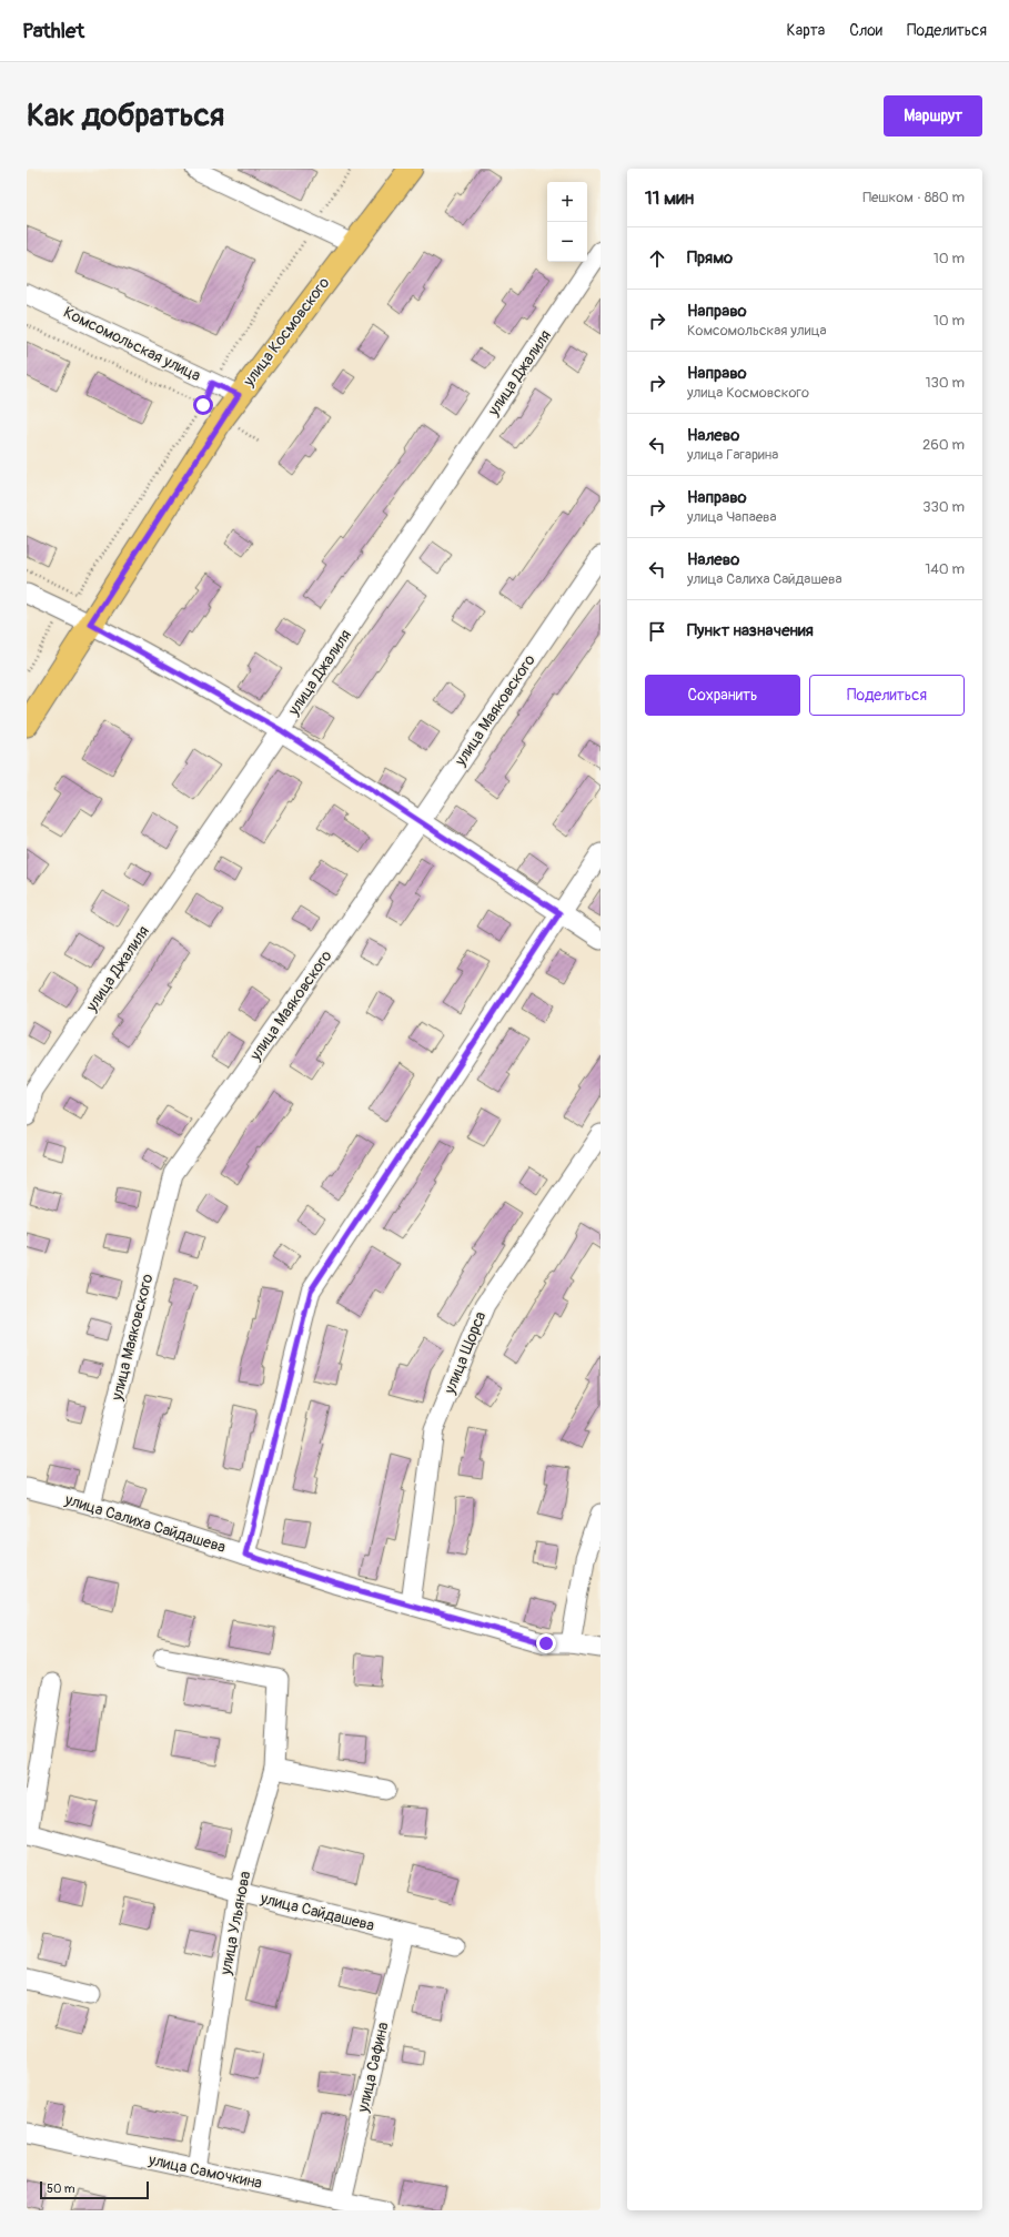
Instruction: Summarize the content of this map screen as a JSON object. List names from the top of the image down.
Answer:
{
  "streets": {
    "main road": ["улица Космовского"],
    "street": [
      "Комсомольская улица",
      "улица Джалиля",
      "улица Маяковского",
      "улица Щорса",
      "улица Салиха Сайдашева",
      "улица Сайдашева",
      "улица Ульянова",
      "улица Сафина",
      "улица Самочкина"
    ]
  },
  "crossings": [
    ["улица Космовского", "Комсомольская улица"],
    ["улица Маяковского", "улица Салиха Сайдашева"],
    ["улица Щорса", "улица Салиха Сайдашева"],
    ["улица Сайдашева", "улица Ульянова"],
    ["улица Сайдашева", "улица Сафина"],
    ["улица Ульянова", "улица Самочкина"],
    ["улица Сафина", "улица Самочкина"]
  ],
  "scale_bar": "50 m",
  "page": {
    "header": "Pathlet",
    "nav": ["Карта", "Слои", "Поделиться"],
    "buttons": [
      "Маршрут",
      ["Сохранить", "Поделиться"]
    ],
    "title": "Как добраться",
    "heading": ["11 мин", "Пешком · 880 m"],
    "map_buttons": ["+", "−"],
    "list": [
      ["Прямо", "10 m"],
      ["Направо", "Комсомольская улица", "10 m"],
      ["Направо", "улица Космовского", "130 m"],
      ["Налево", "улица Гагарина", "260 m"],
      ["Направо", "улица Чапаева", "330 m"],
      ["Налево", "улица Салиха Сайдашева", "140 m"],
      "Пункт назначения"
    ],
    "scale": "50 m"
  }
}
